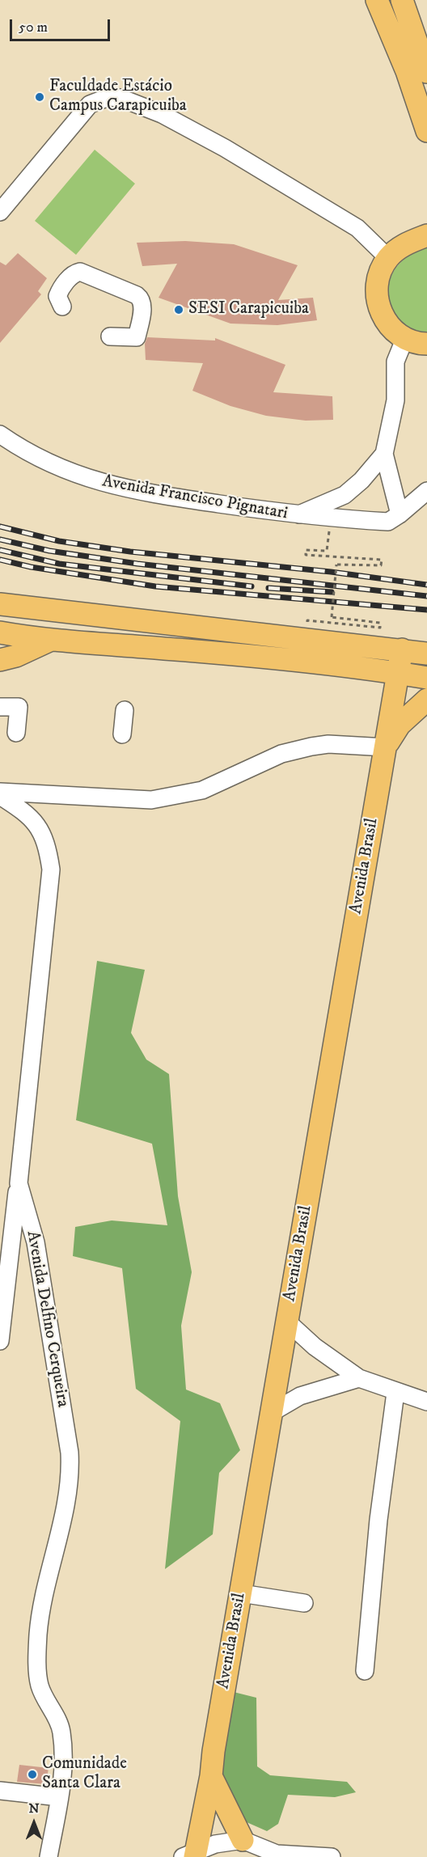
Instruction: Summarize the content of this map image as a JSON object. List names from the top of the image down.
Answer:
{
  "streets": {
    "main road": ["Avenida Brasil"],
    "street": ["Avenida Francisco Pignatari", "Avenida Delfino Cerqueira"]
  },
  "places": ["Faculdade Estácio Campus Carapicuiba", "SESI Carapicuiba", "Comunidade Santa Clara"],
  "scale_bar": "50 m",
  "north": "top"
}
